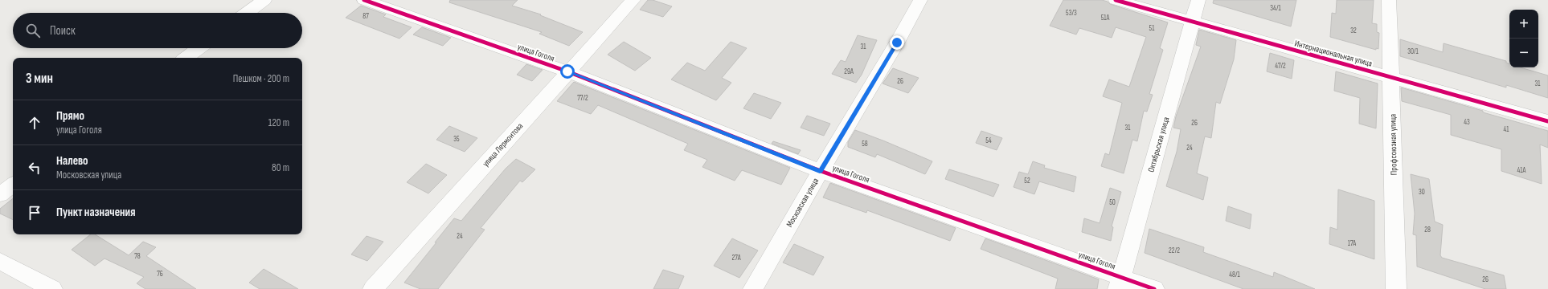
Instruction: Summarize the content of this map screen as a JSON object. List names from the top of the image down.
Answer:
{
  "streets": {
    "street": [
      "улица Гоголя",
      "Интернациональная улица",
      "улица Лермонтова",
      "Октябрьская улица",
      "Профсоюзная улица",
      "Московская улица"
    ]
  },
  "crossings": [
    ["улица Гоголя", "улица Лермонтова"],
    ["улица Гоголя", "Октябрьская улица"],
    ["улица Гоголя", "Московская улица"],
    ["Интернациональная улица", "Октябрьская улица"],
    ["Интернациональная улица", "Профсоюзная улица"]
  ],
  "house_numbers": [
    "34/1",
    "53/3",
    "87",
    "51А",
    "51",
    "32",
    "31",
    "30/1",
    "47/2",
    "29А",
    "26",
    "31",
    "77/2",
    "43",
    "26",
    "31",
    "41",
    "35",
    "54",
    "58",
    "24",
    "41А",
    "52",
    "30",
    "50",
    "28",
    "24",
    "17А",
    "22/2",
    "78",
    "27А",
    "76",
    "48/1",
    "26"
  ],
  "page": {
    "map_buttons": ["+", "−"],
    "search": "Поиск",
    "heading": ["3 мин", "Пешком · 200 m"],
    "list": [
      ["Прямо", "улица Гоголя", "120 m"],
      ["Налево", "Московская улица", "80 m"],
      "Пункт назначения"
    ]
  }
}
